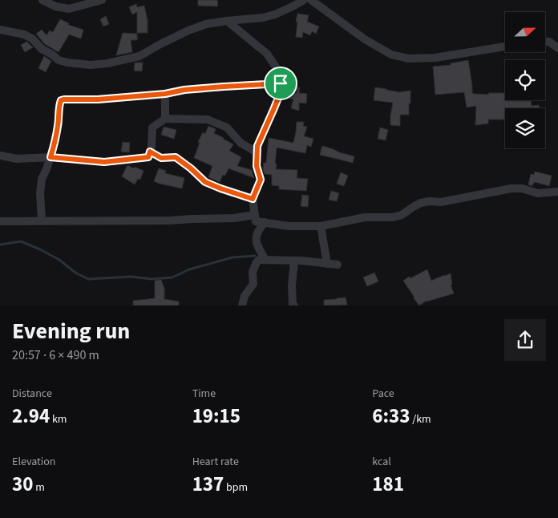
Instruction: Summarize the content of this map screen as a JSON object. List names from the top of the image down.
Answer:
{
  "north": "right",
  "page": {
    "heading": ["Evening run", "20:57 · 6 × 490 m"],
    "stats": [
      ["Distance", "2.94 km"],
      ["Time", "19:15"],
      ["Pace", "6:33 /km"],
      ["Elevation", "30 m"],
      ["Heart rate", "137 bpm"],
      ["kcal", "181"]
    ]
  }
}
